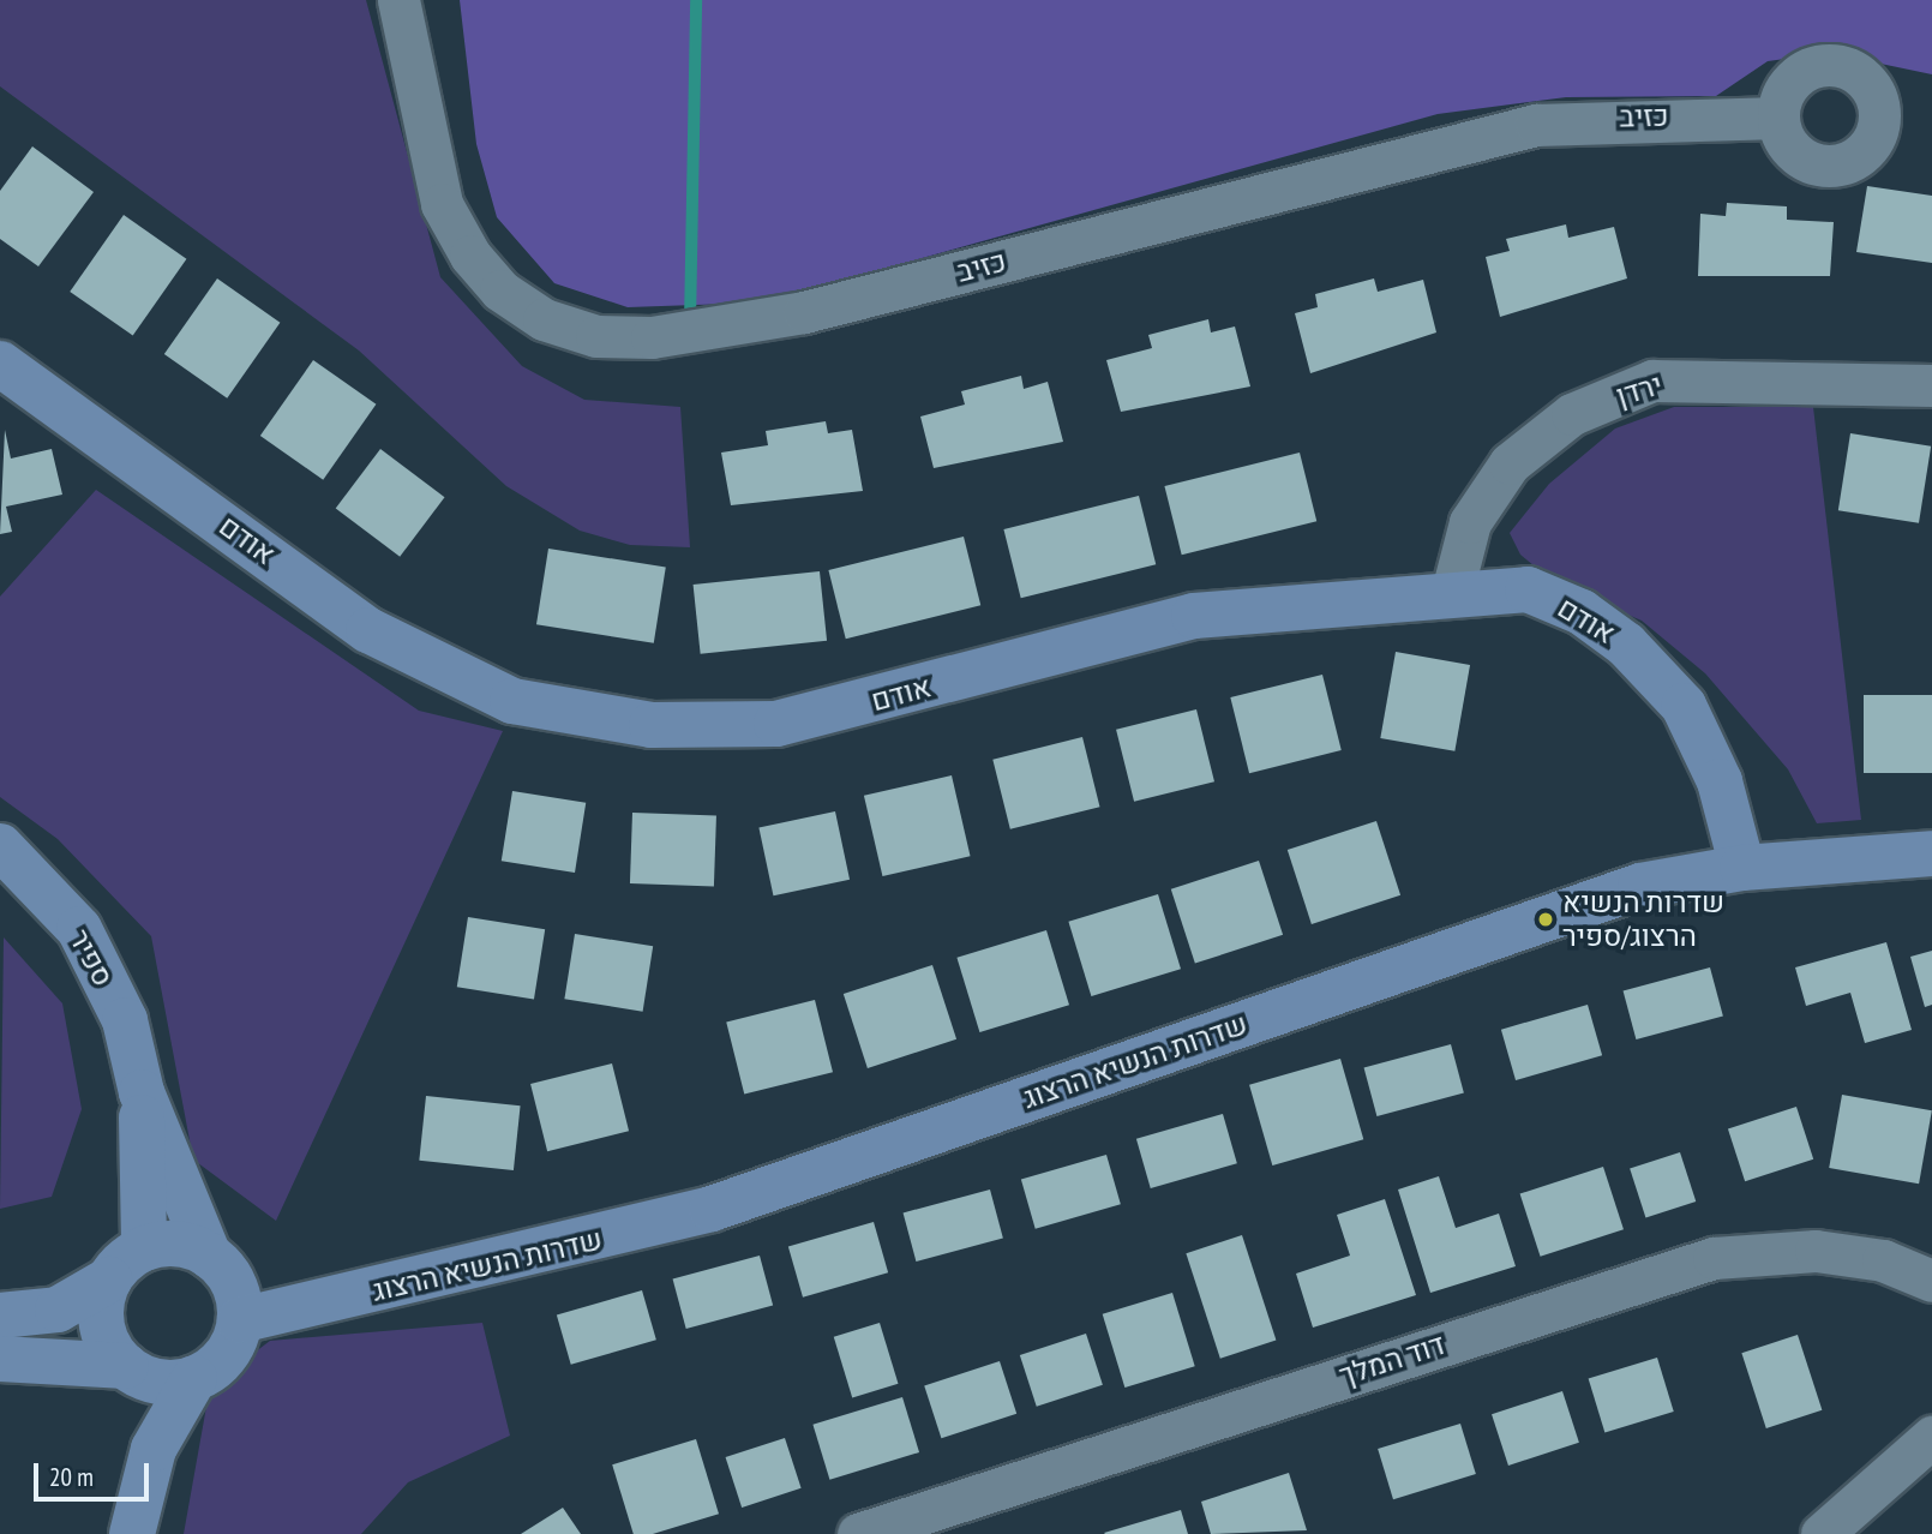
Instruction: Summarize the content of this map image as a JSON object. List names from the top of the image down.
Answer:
{
  "streets": {
    "street": [
      "כזיב",
      "ירדן",
      "אודם",
      "ספיר",
      "שדרות הנשיא הרצוג",
      "דוד המלך"
    ]
  },
  "crossings": [
    ["ירדן", "אודם"],
    ["אודם", "שדרות הנשיא הרצוג"],
    ["ספיר", "שדרות הנשיא הרצוג"]
  ],
  "places": ["שדרות הנשיא הרצוג/ספיר"],
  "scale_bar": "20 m"
}
